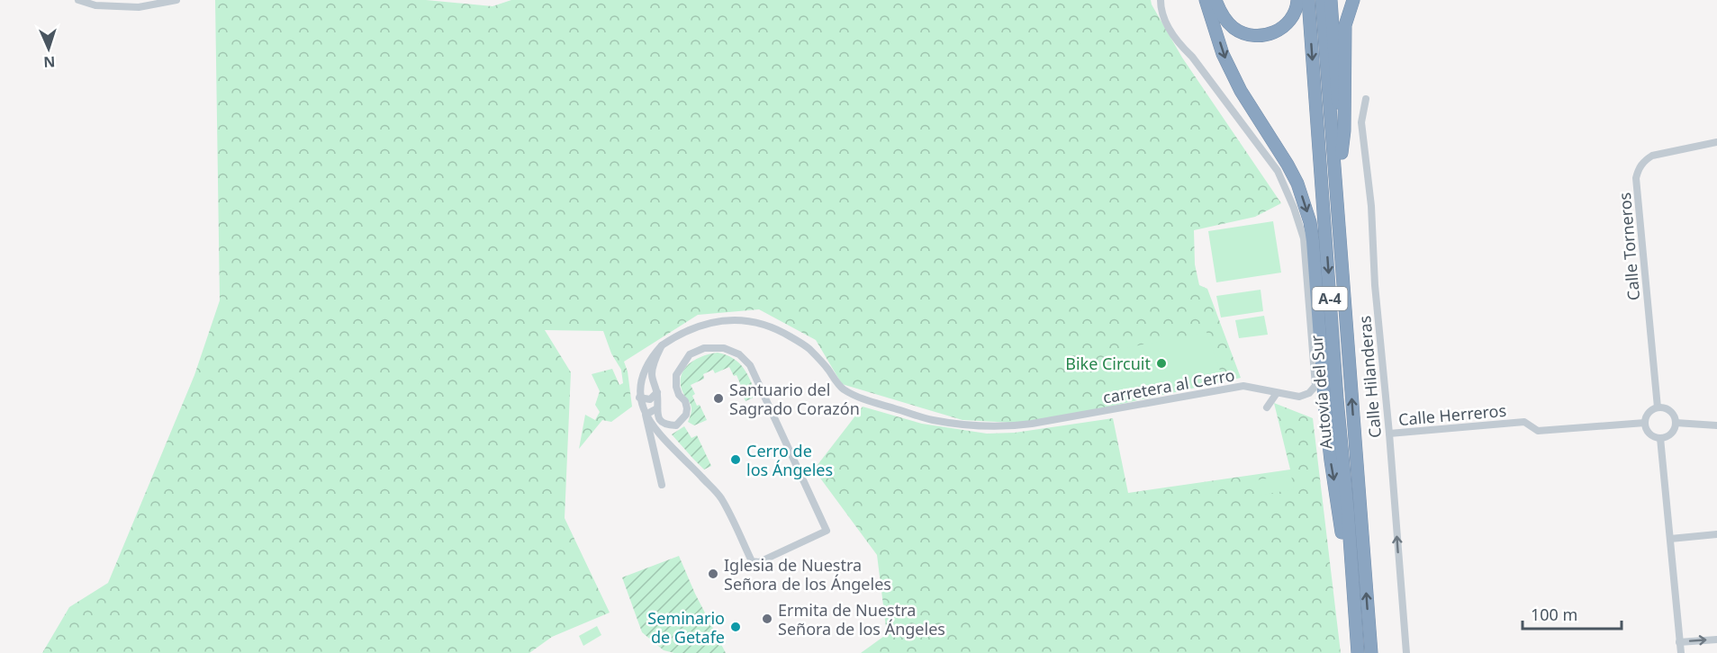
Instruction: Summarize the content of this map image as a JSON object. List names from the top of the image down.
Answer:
{
  "streets": {
    "highway": ["A-4", "Autovía del Sur"],
    "street": [
      "Calle Torneros",
      "Calle Hilanderas",
      "carretera al Cerro",
      "Calle Herreros"
    ]
  },
  "crossings": [
    ["Calle Torneros", "Calle Herreros"],
    ["Calle Hilanderas", "Calle Herreros"]
  ],
  "one_way": ["Calle Hilanderas"],
  "places": [
    "Bike Circuit",
    "Santuario del Sagrado Corazón",
    "Cerro de los Ángeles",
    "Iglesia de Nuestra Señora de los Ángeles",
    "Ermita de Nuestra Señora de los Ángeles",
    "Seminario de Getafe"
  ],
  "scale_bar": "100 m",
  "north": "bottom"
}
